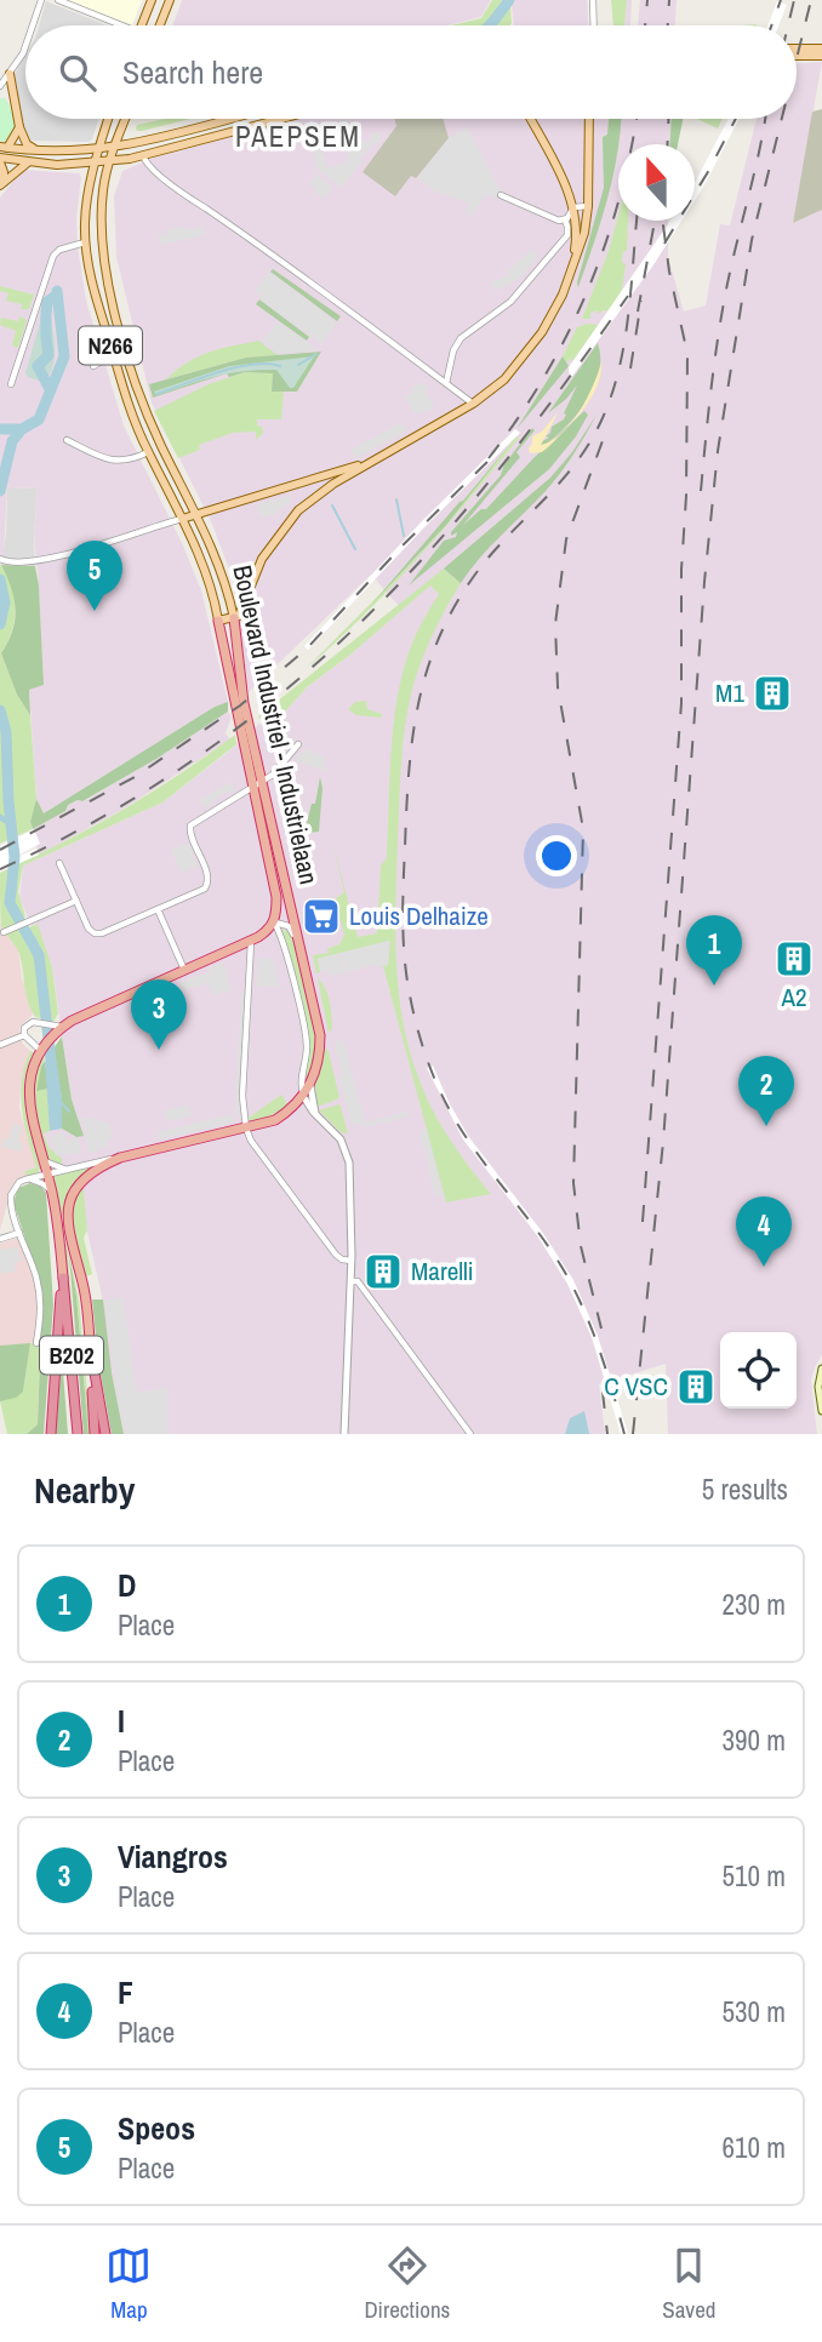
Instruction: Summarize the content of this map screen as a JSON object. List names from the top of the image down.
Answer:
{
  "streets": {
    "highway": ["N266", "Boulevard Industriel - Industrielaan", "B202"]
  },
  "crossings": [
    ["N266", "Boulevard Industriel - Industrielaan"],
    ["Boulevard Industriel - Industrielaan", "B202"]
  ],
  "districts": ["PAEPSEM"],
  "places": {
    "building": [
      "M1",
      "A2",
      "Marelli",
      "C VSC"
    ],
    "supermarket": ["Louis Delhaize"]
  },
  "north": "top",
  "page": {
    "search": "Search here",
    "pins": [
      "5",
      "1",
      "3",
      "2",
      "4"
    ],
    "heading": ["Nearby", "5 results"],
    "list": [
      {
        "mark": "1",
        "name": "D",
        "note": "Place",
        "value": "230 m"
      },
      {
        "mark": "2",
        "name": "I",
        "note": "Place",
        "value": "390 m"
      },
      {
        "mark": "3",
        "name": "Viangros",
        "note": "Place",
        "value": "510 m"
      },
      {
        "mark": "4",
        "name": "F",
        "note": "Place",
        "value": "530 m"
      },
      {
        "mark": "5",
        "name": "Speos",
        "note": "Place",
        "value": "610 m"
      }
    ],
    "nav": ["Map", "Directions", "Saved"]
  }
}
